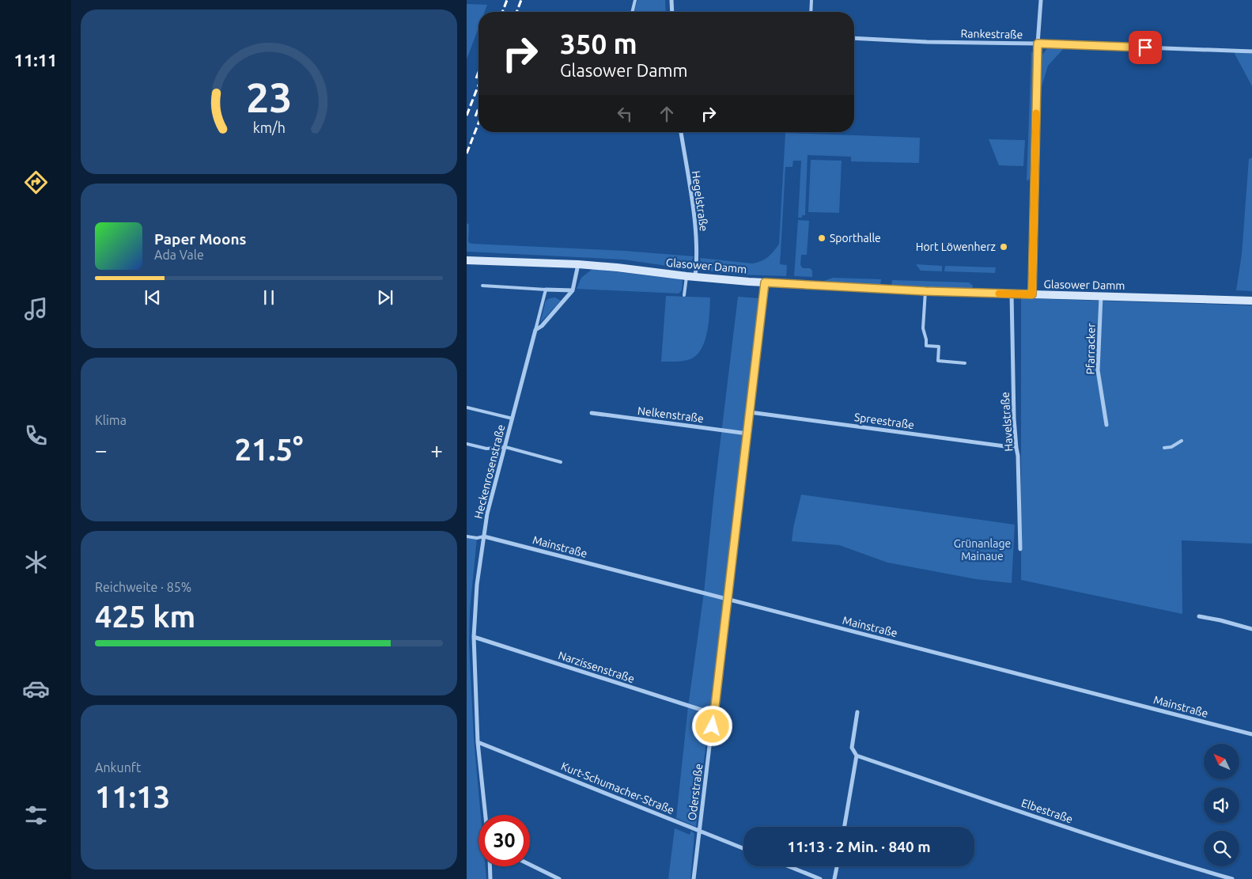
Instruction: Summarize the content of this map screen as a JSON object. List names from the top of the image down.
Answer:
{
  "streets": {
    "street": [
      "Rankestraße",
      "Hegelstraße",
      "Glasower Damm",
      "Pfarracker",
      "Nelkenstraße",
      "Spreestraße",
      "Havelstraße",
      "Heckenrosenstraße",
      "Mainstraße",
      "Narzissenstraße",
      "Kurt-Schumacher-Straße",
      "Oderstraße",
      "Elbestraße"
    ]
  },
  "crossings": [
    ["Hegelstraße", "Glasower Damm"],
    ["Glasower Damm", "Pfarracker"],
    ["Glasower Damm", "Havelstraße"],
    ["Glasower Damm", "Oderstraße"],
    ["Nelkenstraße", "Oderstraße"],
    ["Spreestraße", "Havelstraße"],
    ["Spreestraße", "Oderstraße"],
    ["Heckenrosenstraße", "Mainstraße"],
    ["Heckenrosenstraße", "Narzissenstraße"],
    ["Heckenrosenstraße", "Kurt-Schumacher-Straße"],
    ["Mainstraße", "Oderstraße"],
    ["Narzissenstraße", "Oderstraße"],
    ["Kurt-Schumacher-Straße", "Oderstraße"]
  ],
  "parks": ["Grünanlage Mainaue"],
  "places": ["Sporthalle", "Hort Löwenherz"],
  "north": "top left",
  "page": {
    "tabs": "11:11",
    "turn": ["350 m", "Glasower Damm"],
    "song": ["Paper Moons", "Ada Vale"],
    "tile": [
      "Klima",
      ["Reichweite · 85%", "425 km"],
      ["Ankunft", "11:13"]
    ],
    "heat": ["−", "21.5°", "+"],
    "limit": "30",
    "trip": "11:13 · 2 Min. · 840 m",
    "gauge": ["23", "km/h"]
  }
}
